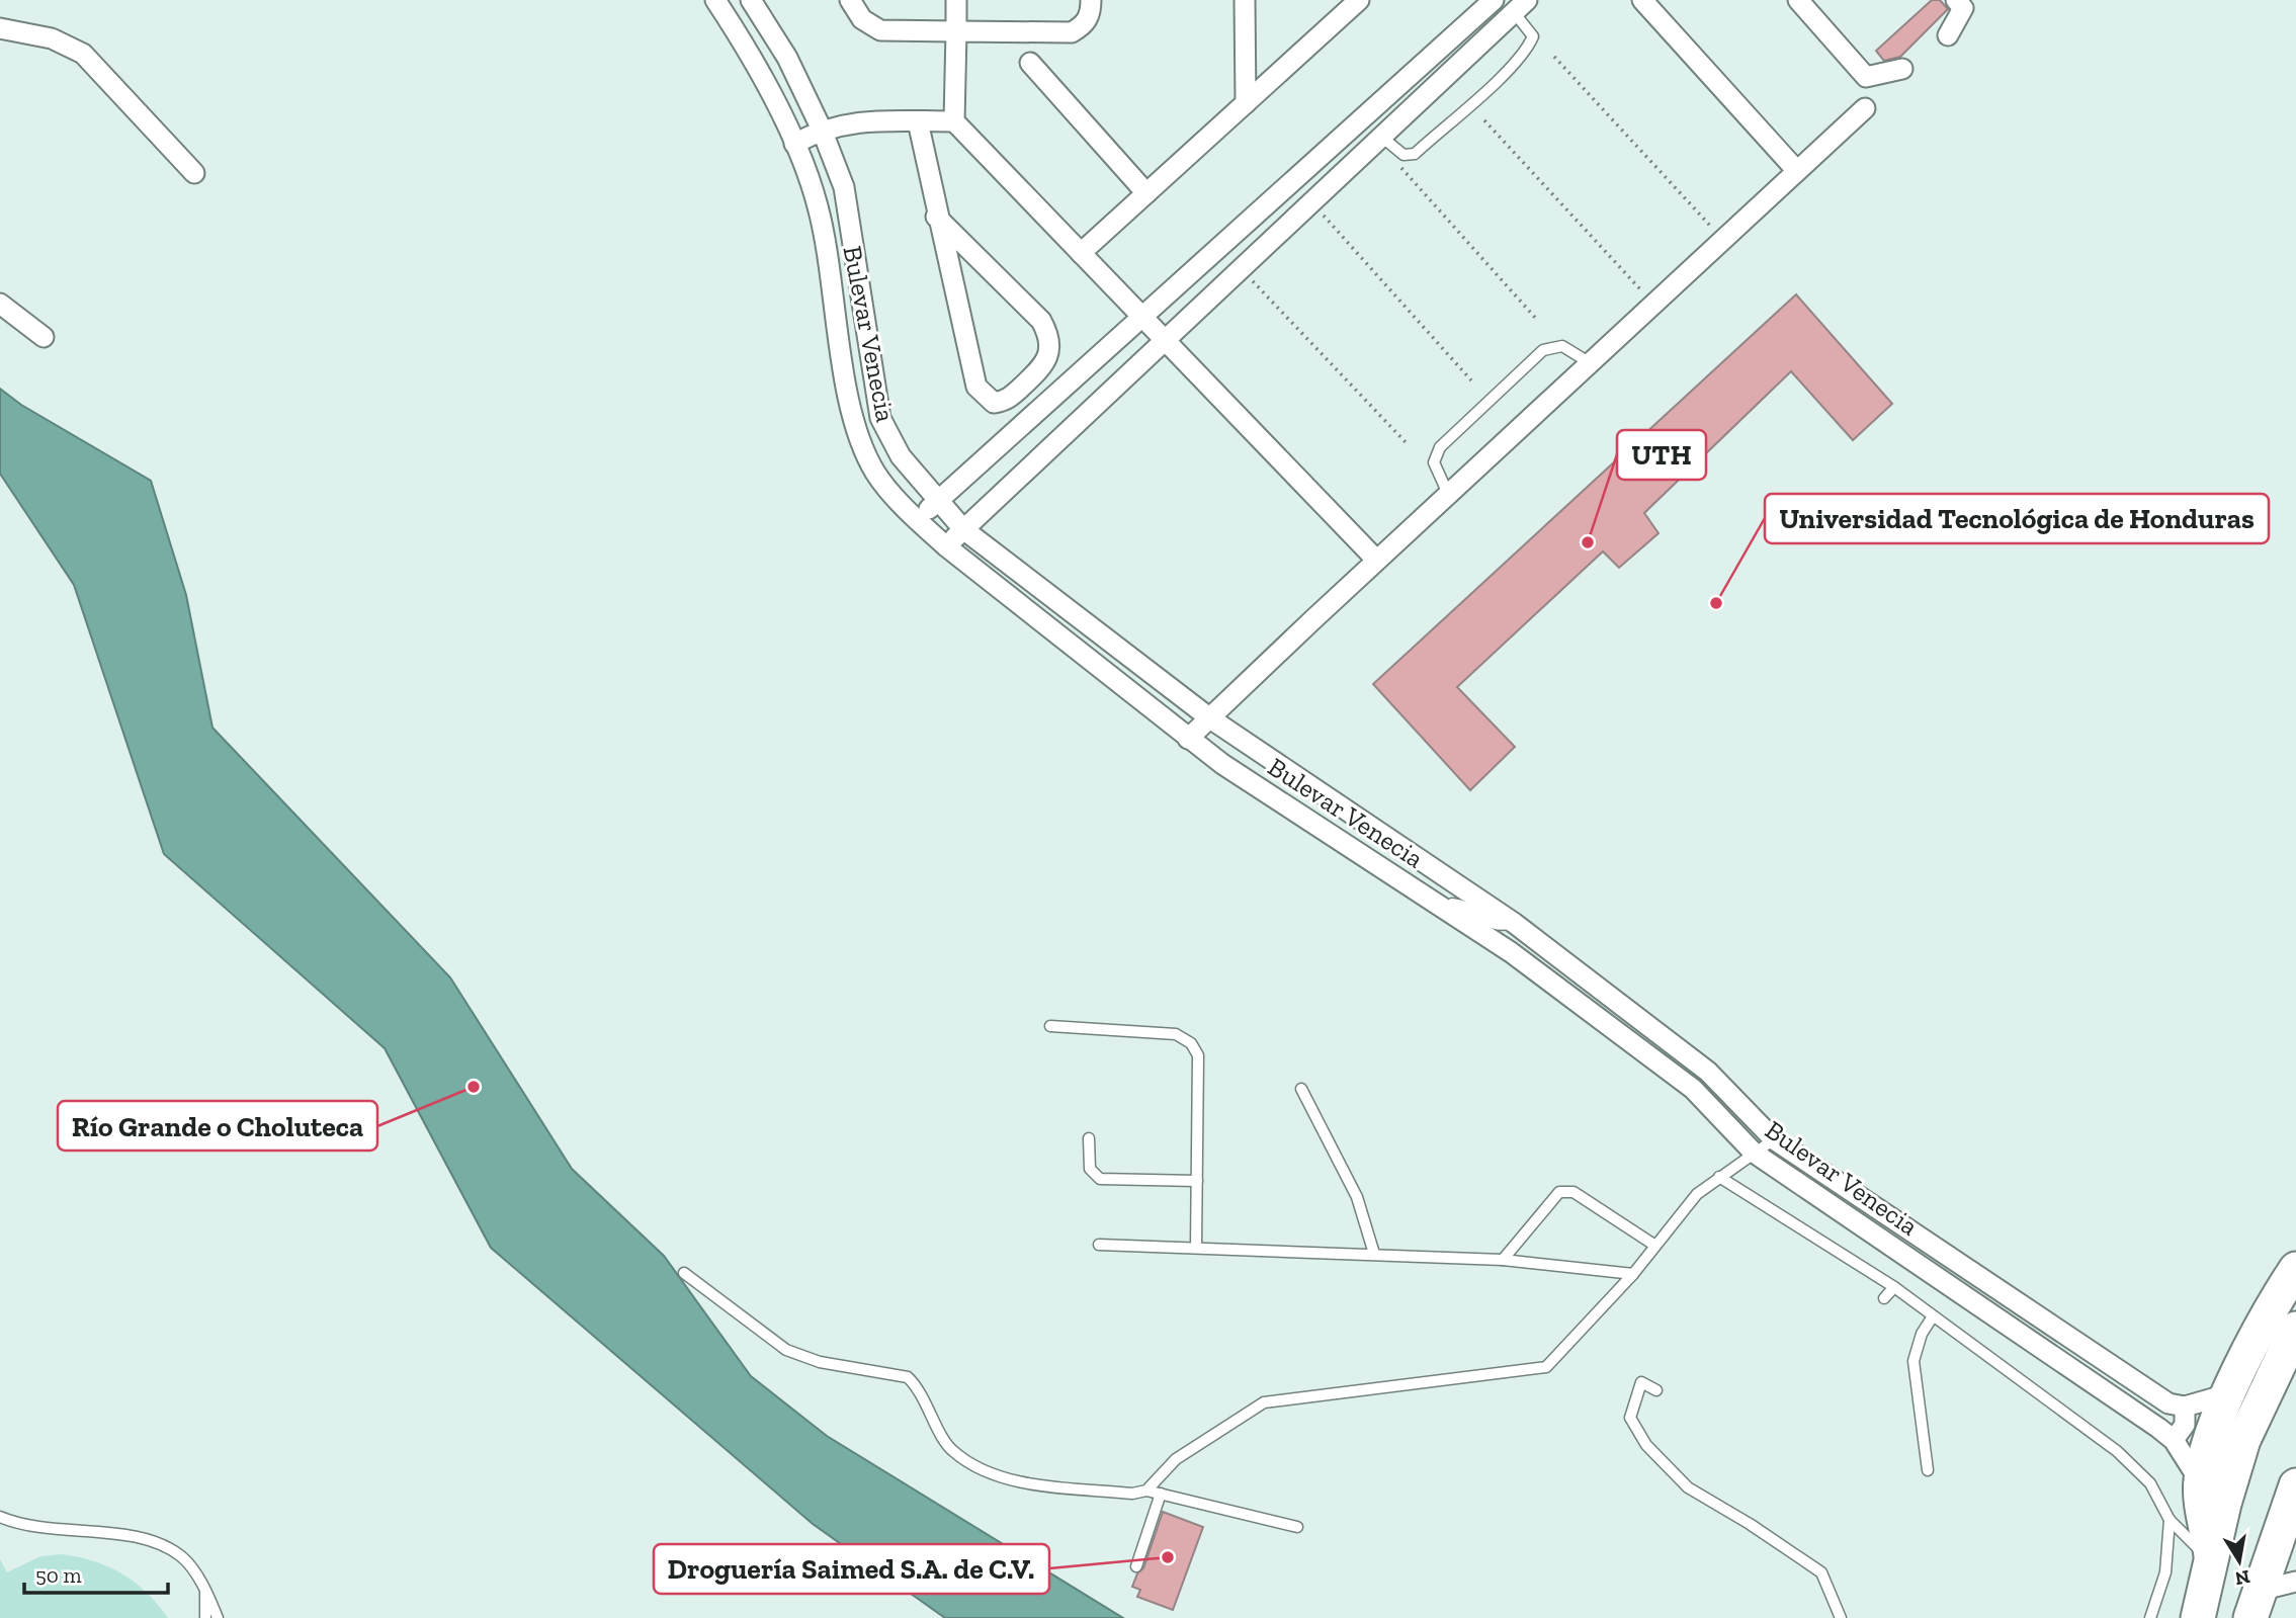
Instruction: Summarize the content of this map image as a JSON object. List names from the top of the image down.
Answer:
{
  "streets": {
    "street": ["Bulevar Venecia"]
  },
  "places": [
    "UTH",
    "Universidad Tecnológica de Honduras",
    "Río Grande o Choluteca",
    "Droguería Saimed S.A. de C.V."
  ],
  "scale_bar": "50 m",
  "north": "bottom"
}
